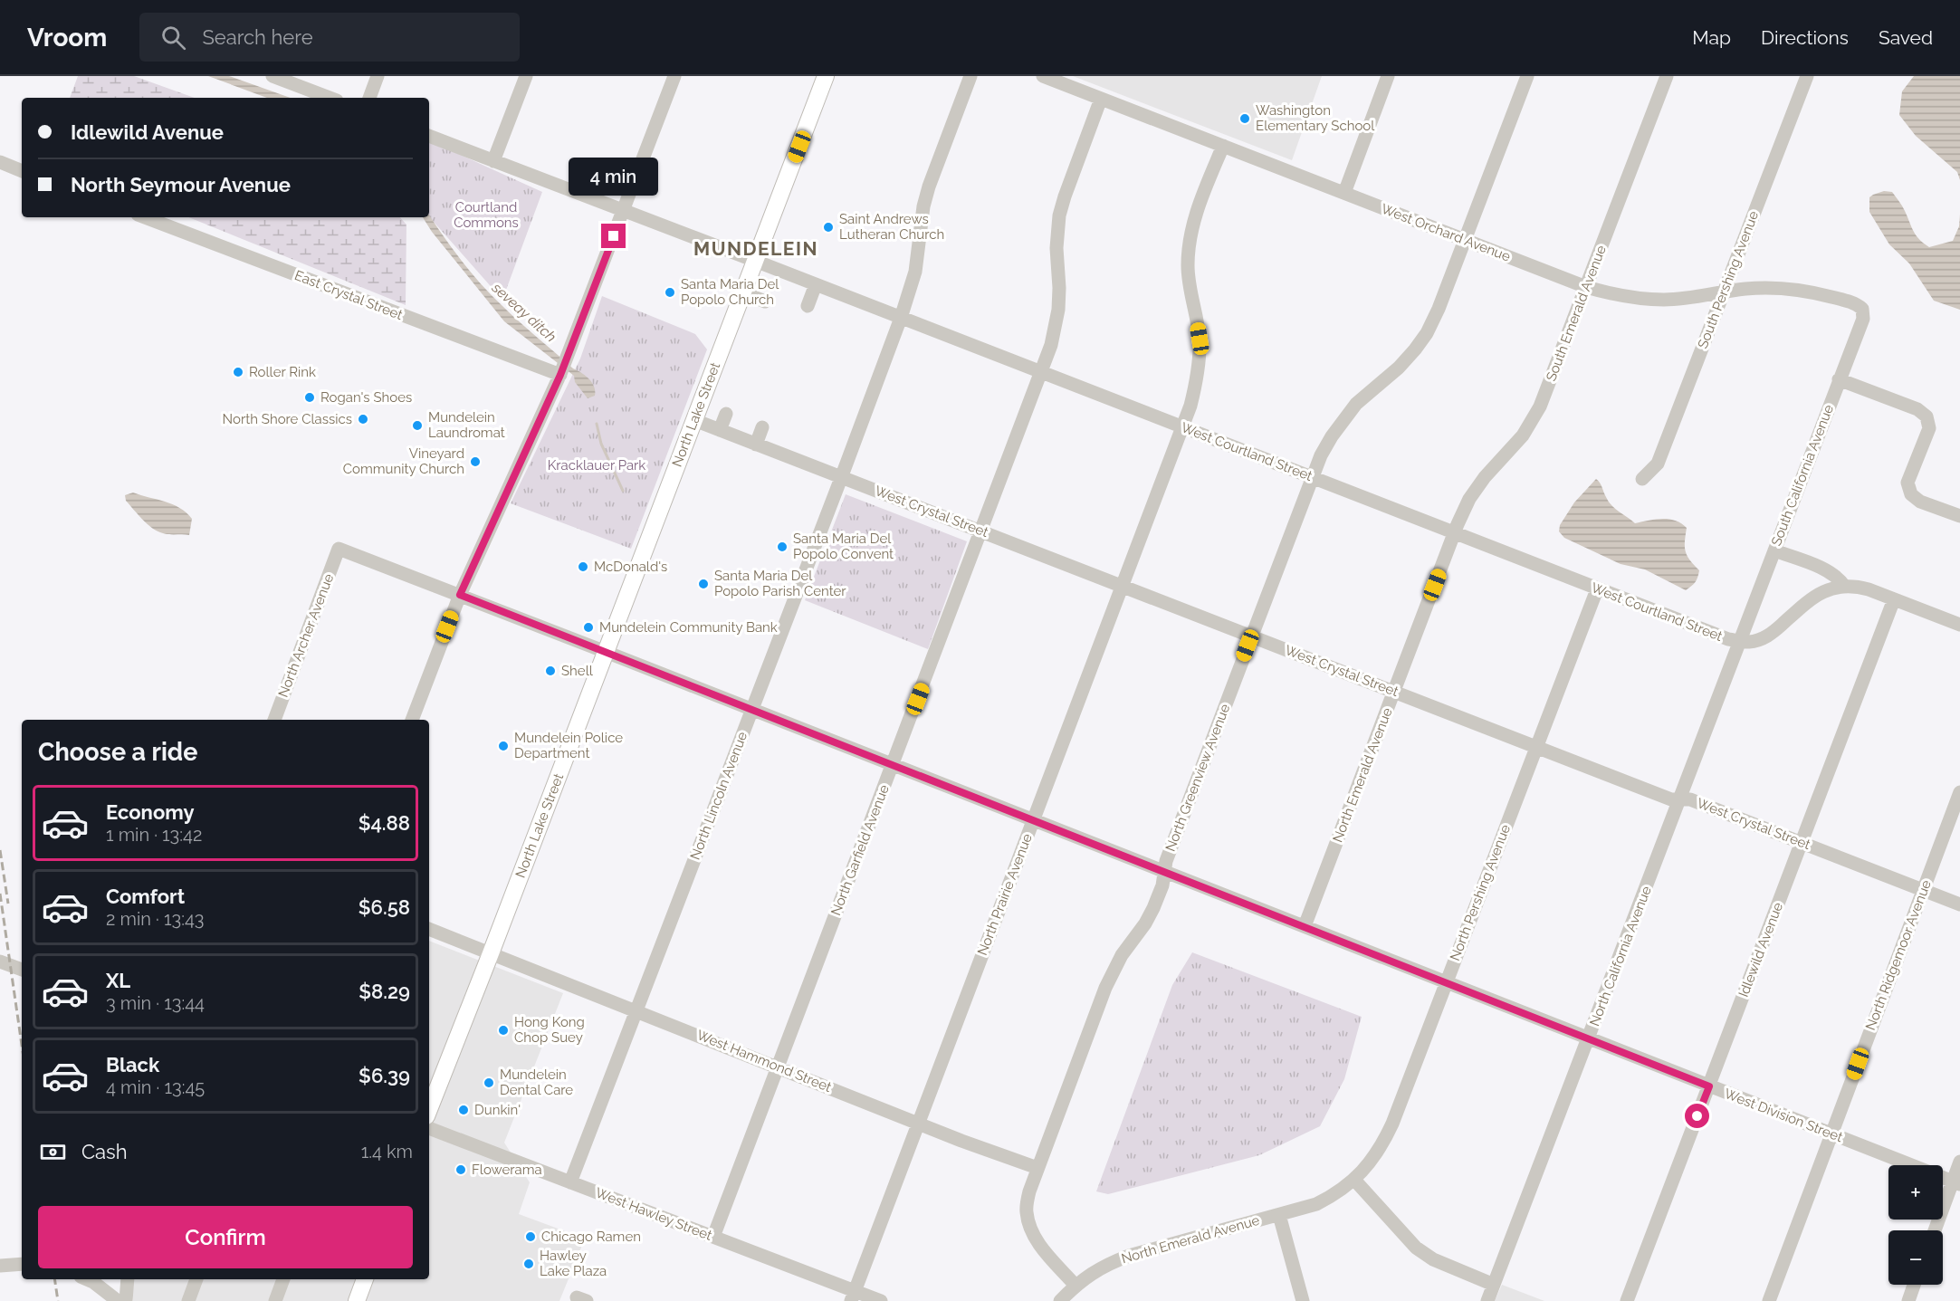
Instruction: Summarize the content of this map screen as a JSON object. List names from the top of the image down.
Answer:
{
  "streets": {
    "main road": ["North Lake Street"],
    "street": [
      "West Orchard Avenue",
      "South Pershing Avenue",
      "East Crystal Street",
      "South Emerald Avenue",
      "West Courtland Street",
      "South California Avenue",
      "West Crystal Street",
      "North Archer Avenue",
      "North Emerald Avenue",
      "North Greenview Avenue",
      "North Lincoln Avenue",
      "North Garfield Avenue",
      "North Pershing Avenue",
      "North Prairie Avenue",
      "Idlewild Avenue",
      "North Ridgemoor Avenue",
      "North California Avenue",
      "West Hammond Street",
      "West Division Street",
      "West Hawley Street"
    ]
  },
  "crossings": [
    ["West Orchard Avenue", "South Pershing Avenue"],
    ["West Orchard Avenue", "South Emerald Avenue"],
    ["West Orchard Avenue", "South California Avenue"],
    ["West Orchard Avenue", "North Greenview Avenue"],
    ["West Orchard Avenue", "North Garfield Avenue"],
    ["West Orchard Avenue", "North Prairie Avenue"],
    ["South Emerald Avenue", "West Courtland Street"],
    ["South Emerald Avenue", "North Emerald Avenue"],
    ["North Lake Street", "West Courtland Street"],
    ["North Lake Street", "West Crystal Street"],
    ["North Lake Street", "West Hammond Street"],
    ["North Lake Street", "West Division Street"],
    ["West Courtland Street", "South California Avenue"],
    ["West Courtland Street", "North Emerald Avenue"],
    ["West Courtland Street", "North Greenview Avenue"],
    ["West Courtland Street", "North Lincoln Avenue"],
    ["West Courtland Street", "North Garfield Avenue"],
    ["West Courtland Street", "North Pershing Avenue"],
    ["West Courtland Street", "North Prairie Avenue"],
    ["West Courtland Street", "North California Avenue"],
    ["South California Avenue", "North California Avenue"],
    ["West Crystal Street", "North Emerald Avenue"],
    ["West Crystal Street", "North Greenview Avenue"],
    ["West Crystal Street", "North Lincoln Avenue"],
    ["West Crystal Street", "North Garfield Avenue"],
    ["West Crystal Street", "North Pershing Avenue"],
    ["West Crystal Street", "North Prairie Avenue"],
    ["West Crystal Street", "Idlewild Avenue"],
    ["West Crystal Street", "North Ridgemoor Avenue"],
    ["West Crystal Street", "North California Avenue"],
    ["North Archer Avenue", "West Division Street"],
    ["North Emerald Avenue", "North Greenview Avenue"],
    ["North Emerald Avenue", "North Pershing Avenue"],
    ["North Emerald Avenue", "West Division Street"],
    ["North Greenview Avenue", "West Hammond Street"],
    ["North Greenview Avenue", "West Division Street"],
    ["North Lincoln Avenue", "West Hammond Street"],
    ["North Lincoln Avenue", "West Division Street"],
    ["North Lincoln Avenue", "West Hawley Street"],
    ["North Garfield Avenue", "West Hammond Street"],
    ["North Garfield Avenue", "West Division Street"],
    ["North Garfield Avenue", "West Hawley Street"],
    ["North Pershing Avenue", "West Division Street"],
    ["North Prairie Avenue", "West Hammond Street"],
    ["North Prairie Avenue", "West Division Street"],
    ["North Prairie Avenue", "West Hawley Street"],
    ["Idlewild Avenue", "West Division Street"],
    ["North Ridgemoor Avenue", "West Division Street"],
    ["North California Avenue", "West Division Street"]
  ],
  "districts": ["MUNDELEIN"],
  "water": ["seveay ditch"],
  "parks": ["Courtland Commons", "Kracklauer Park"],
  "places": [
    "Washington Elementary School",
    "Saint Andrews Lutheran Church",
    "Santa Maria Del Popolo Church",
    "Roller Rink",
    "Rogan's Shoes",
    "North Shore Classics",
    "Mundelein Laundromat",
    "Vineyard Community Church",
    "Santa Maria Del Popolo Convent",
    "McDonald's",
    "Santa Maria Del Popolo Parish Center",
    "Mundelein Community Bank",
    "Shell",
    "Mundelein Police Department",
    "Hong Kong Chop Suey",
    "Mundelein Dental Care",
    "Dunkin'",
    "Flowerama",
    "Chicago Ramen",
    "Hawley Lake Plaza"
  ],
  "page": {
    "header": "Vroom",
    "search": "Search here",
    "nav": ["Map", "Directions", "Saved"],
    "banner": ["Idlewild Avenue", "North Seymour Avenue"],
    "bubble": "4 min",
    "heading": "Choose a ride",
    "list": [
      {
        "name": "Economy",
        "note": "1 min · 13:42",
        "value": "$4.88"
      },
      {
        "name": "Comfort",
        "note": "2 min · 13:43",
        "value": "$6.58"
      },
      {
        "name": "XL",
        "note": "3 min · 13:44",
        "value": "$8.29"
      },
      {
        "name": "Black",
        "note": "4 min · 13:45",
        "value": "$6.39"
      }
    ],
    "pay": ["Cash", "1.4 km"],
    "map_buttons": ["+", "−"],
    "buttons": "Confirm"
  }
}
